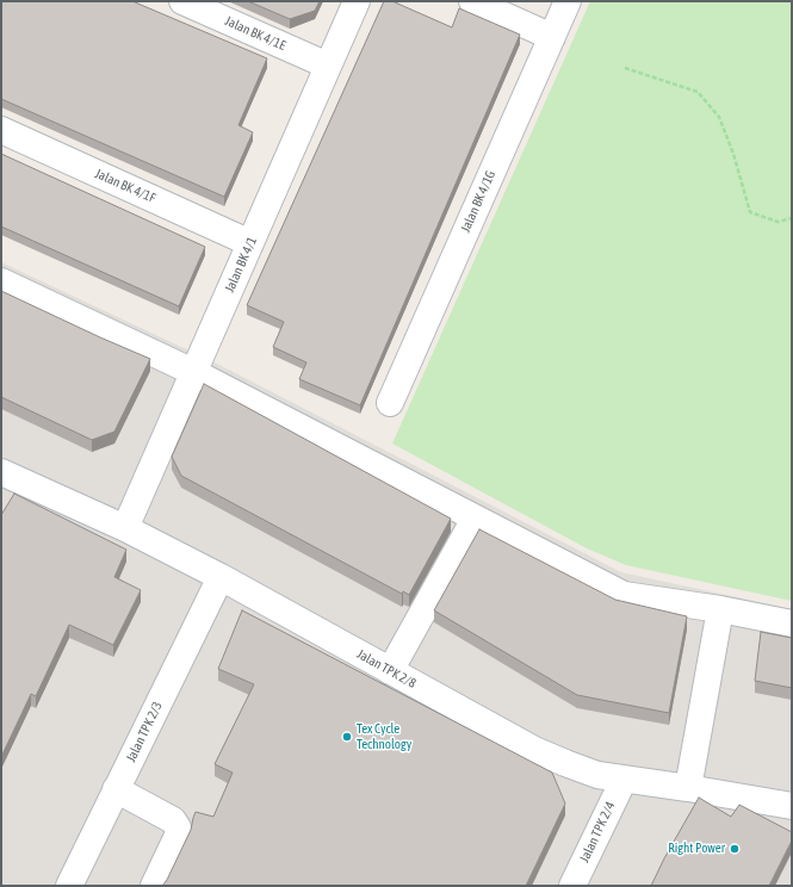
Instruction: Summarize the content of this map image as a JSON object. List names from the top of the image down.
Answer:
{
  "streets": {
    "street": [
      "Jalan BK 4/1E",
      "Jalan BK 4/1F",
      "Jalan BK 4/1G",
      "Jalan BK 4/1",
      "Jalan TPK 2/8",
      "Jalan TPK 2/3",
      "Jalan TPK 2/4"
    ]
  },
  "crossings": [
    ["Jalan BK 4/1E", "Jalan BK 4/1"],
    ["Jalan BK 4/1F", "Jalan BK 4/1"],
    ["Jalan BK 4/1", "Jalan TPK 2/8"],
    ["Jalan TPK 2/8", "Jalan TPK 2/3"],
    ["Jalan TPK 2/8", "Jalan TPK 2/4"]
  ],
  "places": ["Tex Cycle Technology", "Right Power"]
}
